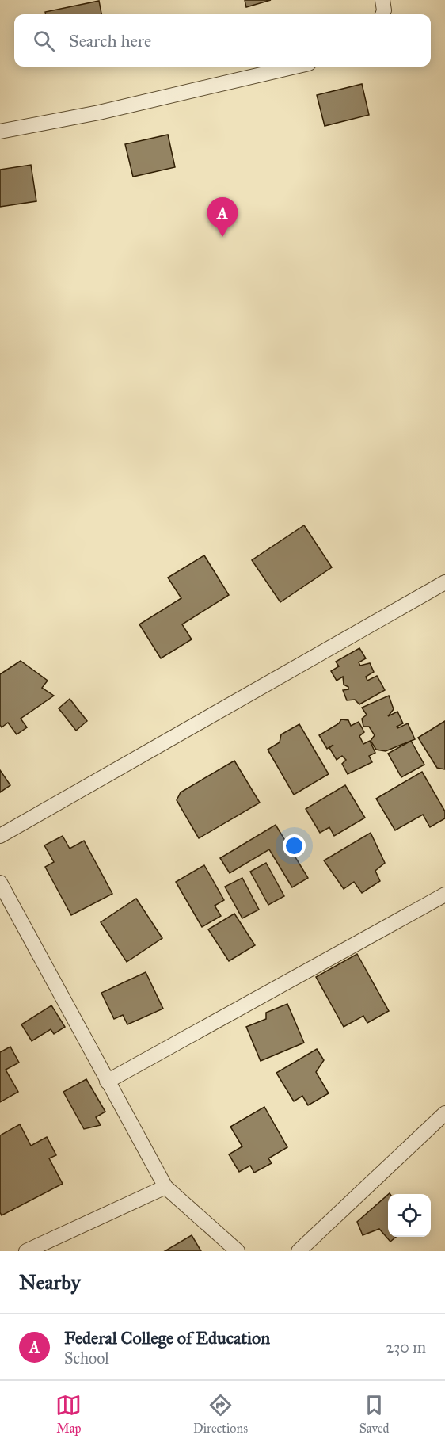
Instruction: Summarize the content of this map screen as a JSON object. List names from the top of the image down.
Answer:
{
  "page": {
    "search": "Search here",
    "pins": "A",
    "heading": "Nearby",
    "list": [
      {
        "mark": "A",
        "name": "Federal College of Education",
        "note": "School",
        "value": "230 m"
      }
    ],
    "nav": ["Map", "Directions", "Saved"]
  }
}
